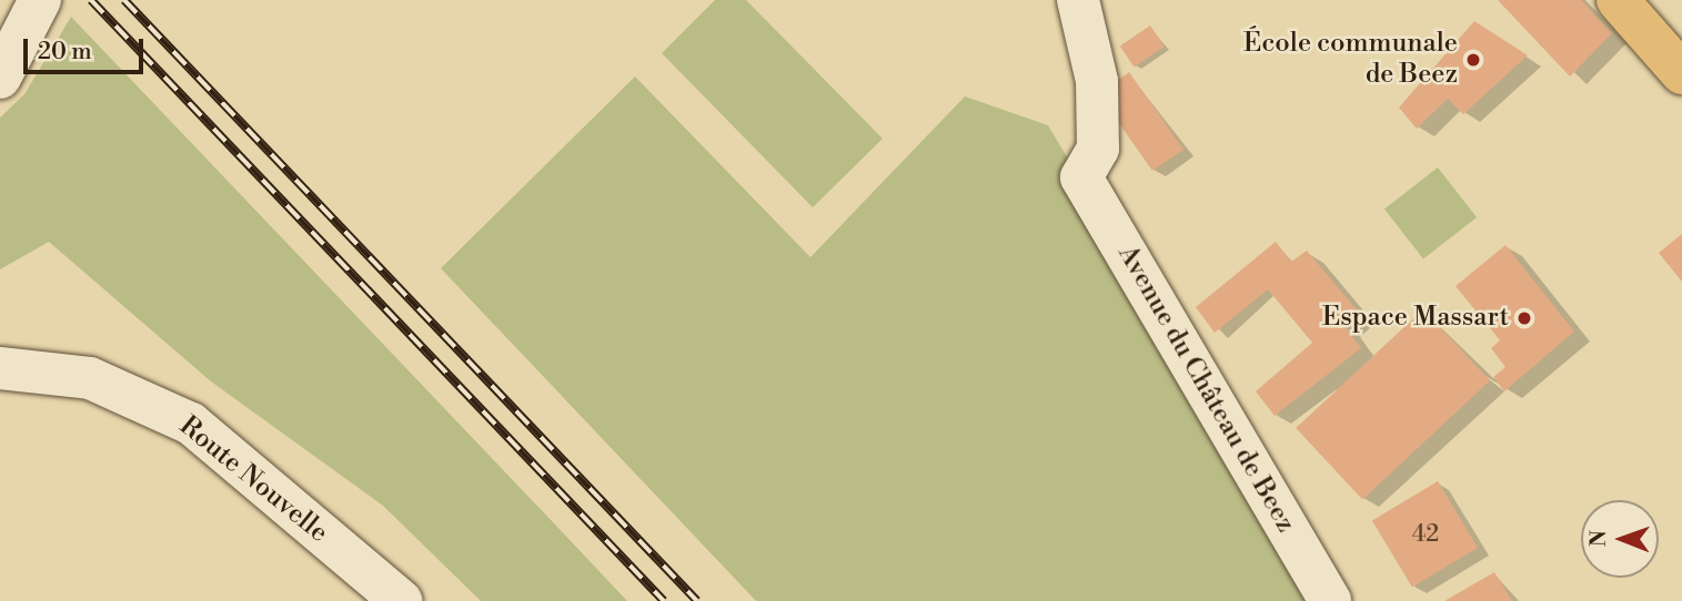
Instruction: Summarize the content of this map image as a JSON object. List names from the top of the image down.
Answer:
{
  "streets": {
    "street": ["Avenue du Château de Beez", "Route Nouvelle"]
  },
  "places": ["École communale de Beez", "Espace Massart"],
  "house_numbers": ["42"],
  "scale_bar": "20 m",
  "north": "left"
}
